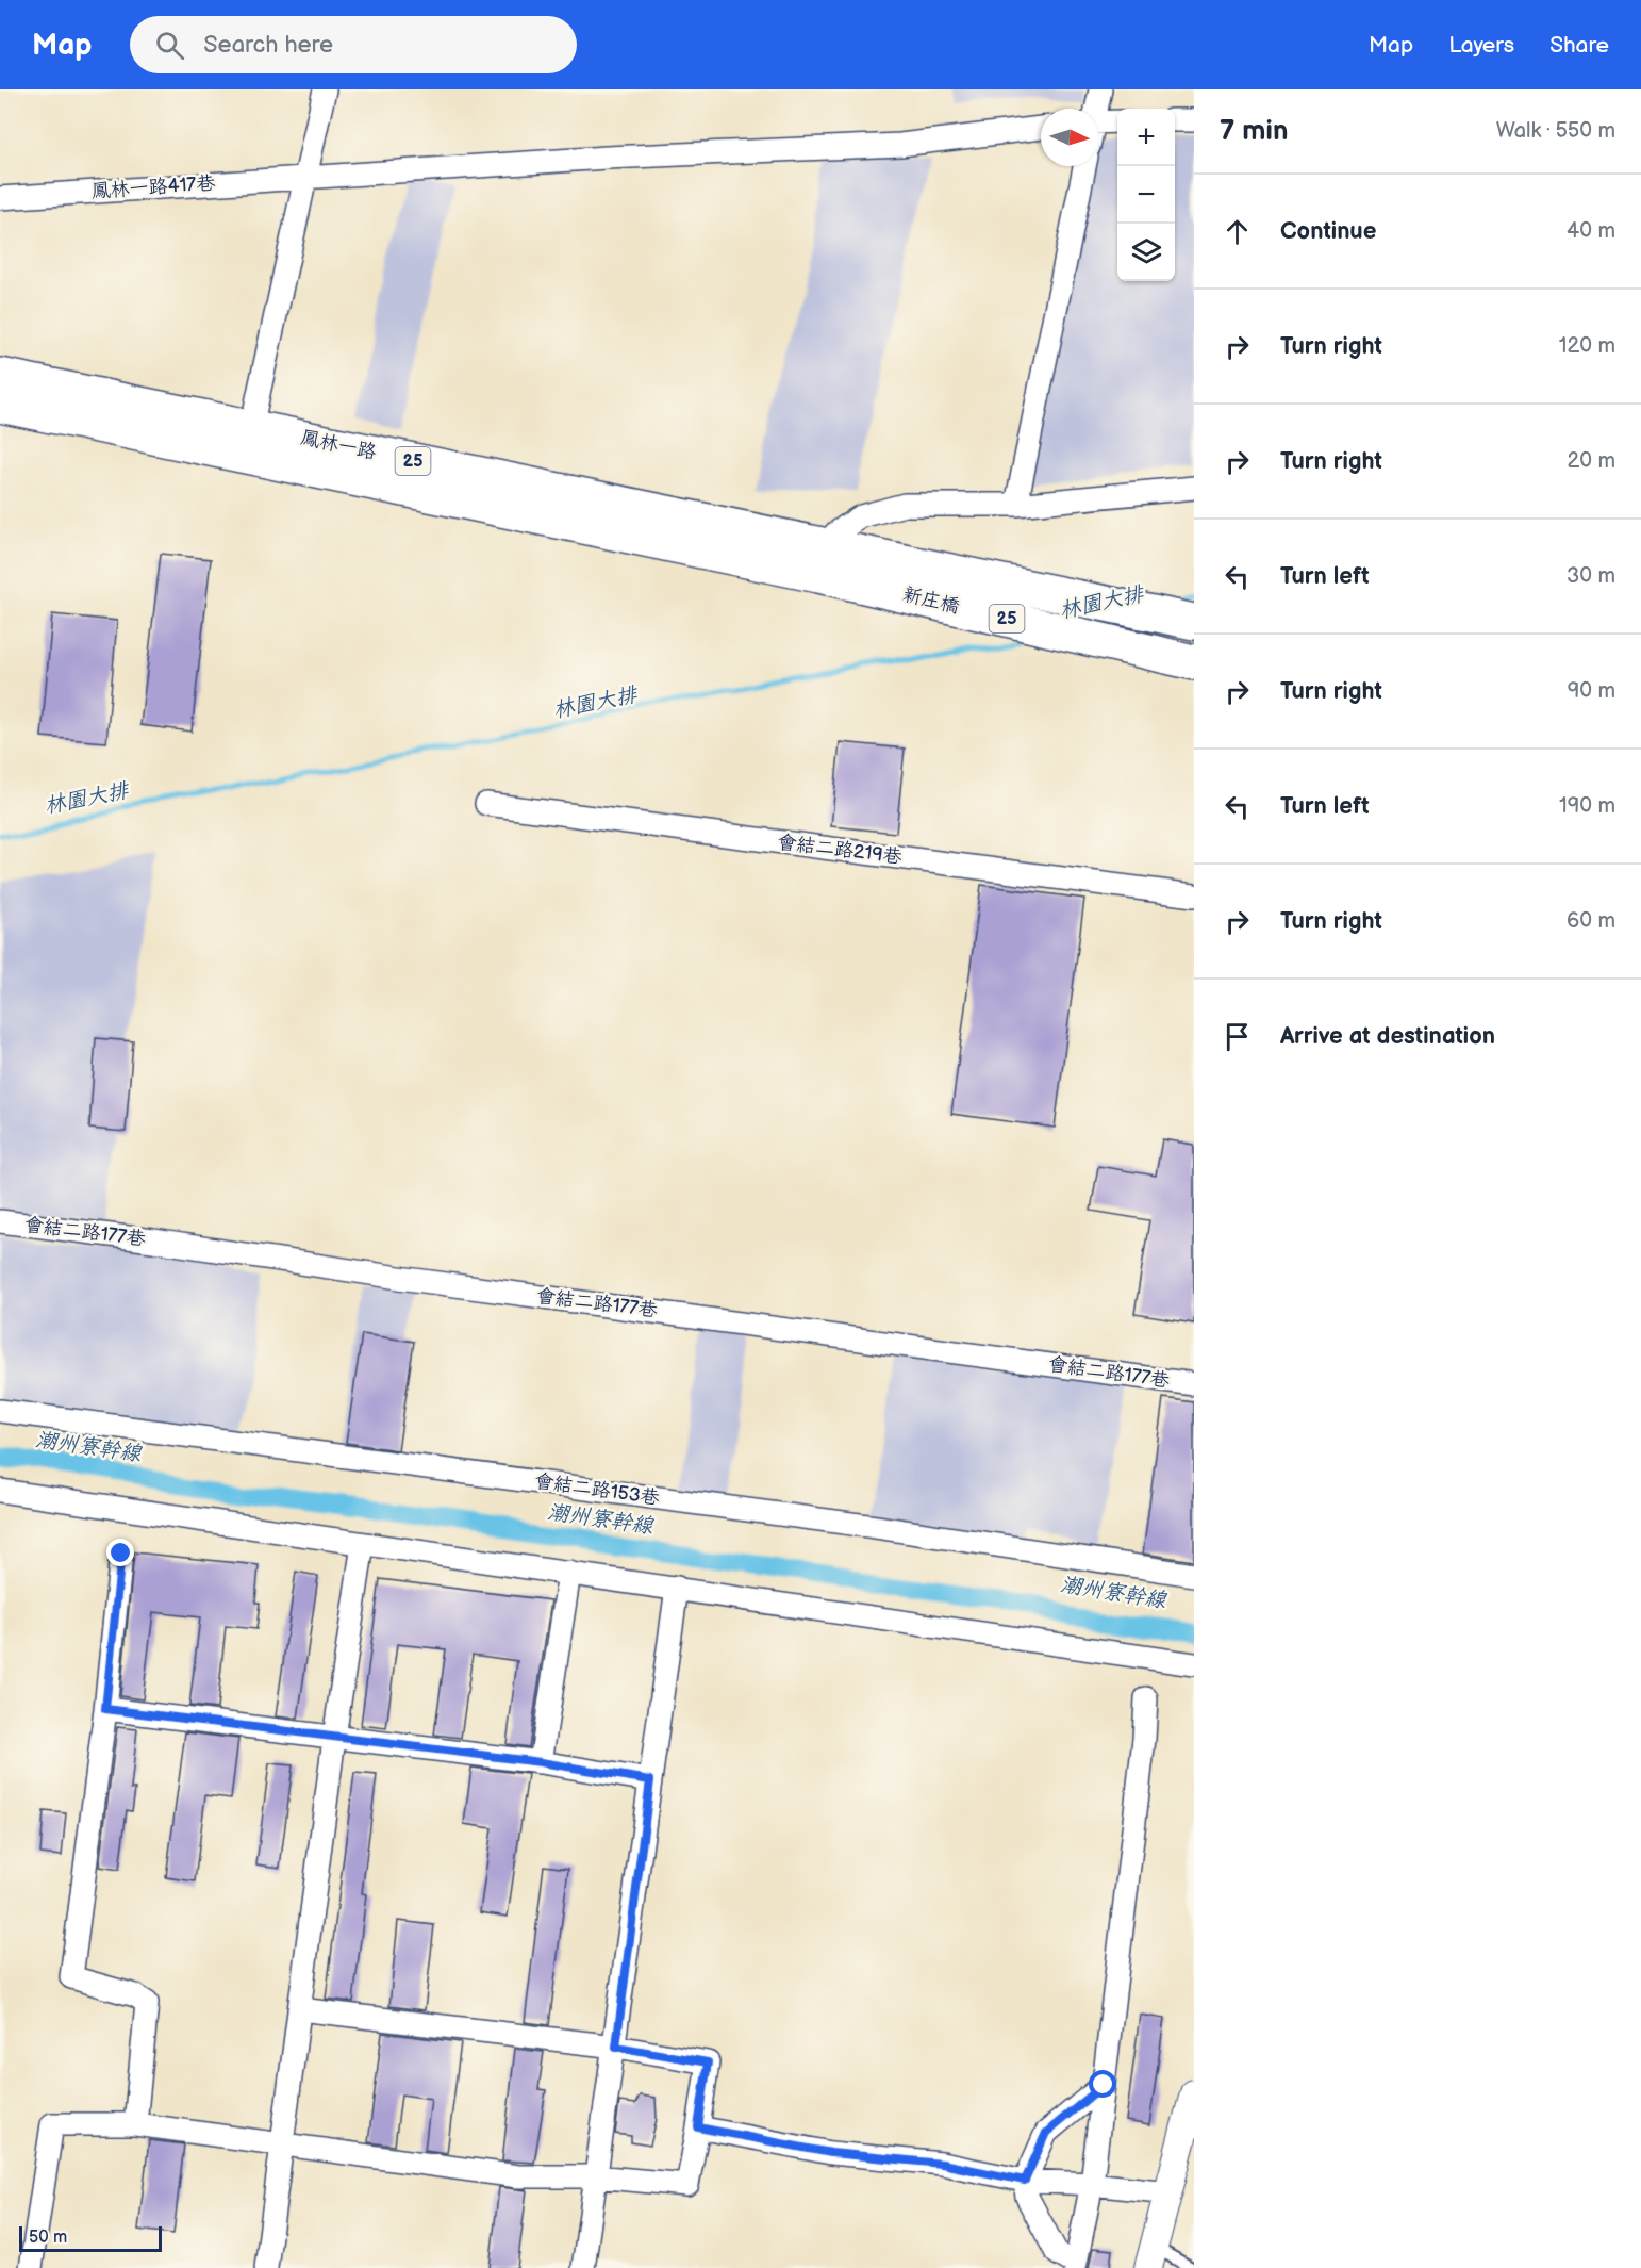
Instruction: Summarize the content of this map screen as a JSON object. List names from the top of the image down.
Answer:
{
  "streets": {
    "main road": ["鳳林一路", "25", "新庄橋"],
    "street": [
      "鳳林一路417巷",
      "會結二路219巷",
      "會結二路177巷",
      "會結二路153巷"
    ]
  },
  "crossings": [
    ["鳳林一路", "新庄橋"]
  ],
  "water": ["林園大排", "潮州寮幹線"],
  "scale_bar": "50 m",
  "north": "right",
  "page": {
    "header": "Map",
    "search": "Search here",
    "nav": ["Map", "Layers", "Share"],
    "heading": ["7 min", "Walk · 550 m"],
    "map_buttons": ["+", "−"],
    "list": [
      ["Continue", "40 m"],
      ["Turn right", "120 m"],
      ["Turn right", "20 m"],
      ["Turn left", "30 m"],
      ["Turn right", "90 m"],
      ["Turn left", "190 m"],
      ["Turn right", "60 m"],
      "Arrive at destination"
    ],
    "scale": "50 m"
  }
}
